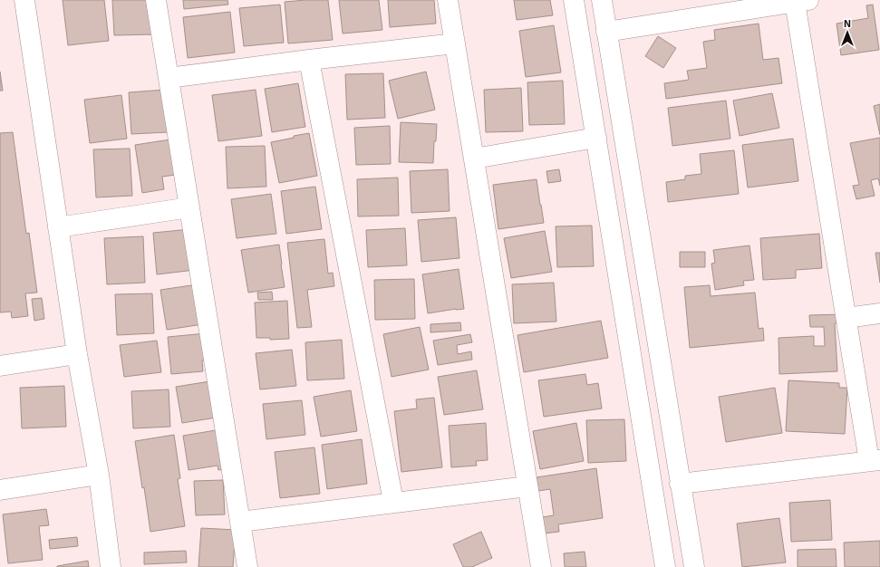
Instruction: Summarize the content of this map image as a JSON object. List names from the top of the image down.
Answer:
{
  "north": "top"
}
